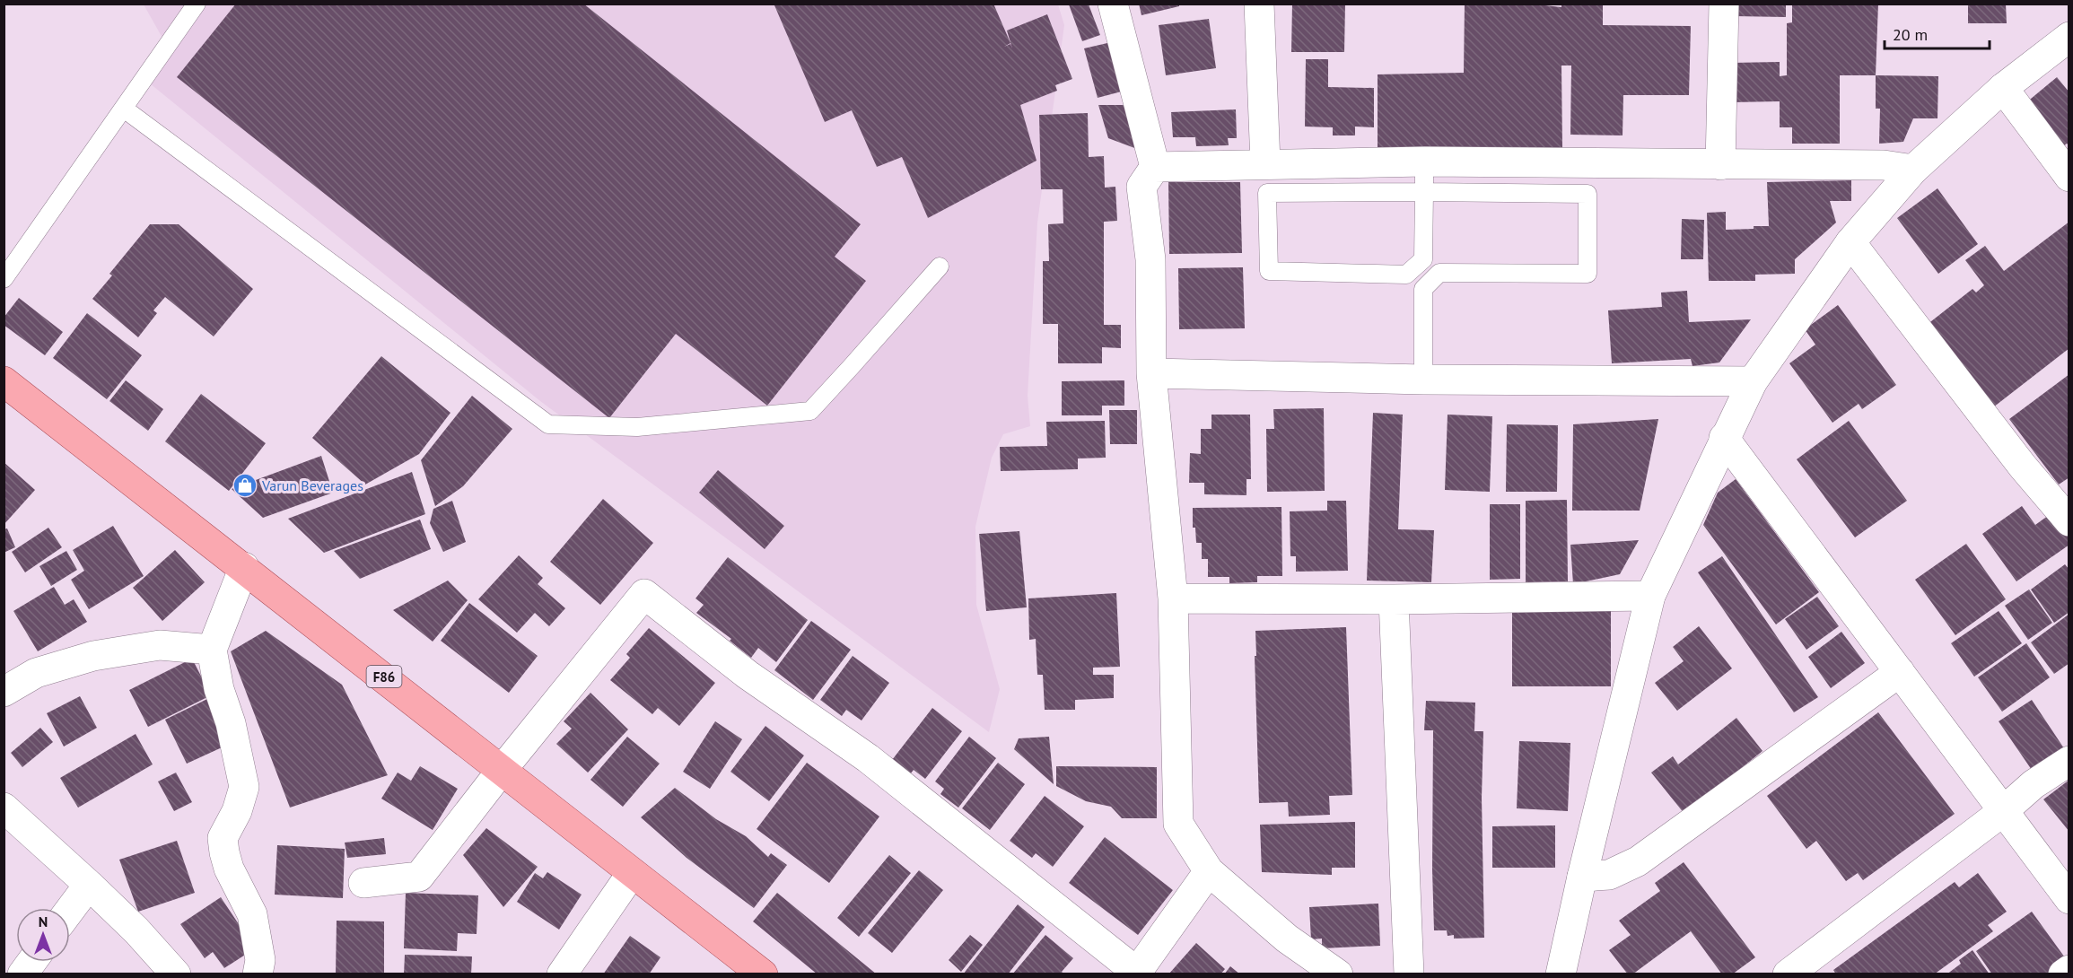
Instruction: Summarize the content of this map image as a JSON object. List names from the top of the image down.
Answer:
{
  "streets": {
    "main road": ["F86"]
  },
  "places": {
    "shop": ["Varun Beverages"]
  },
  "scale_bar": "20 m",
  "north": "top"
}
